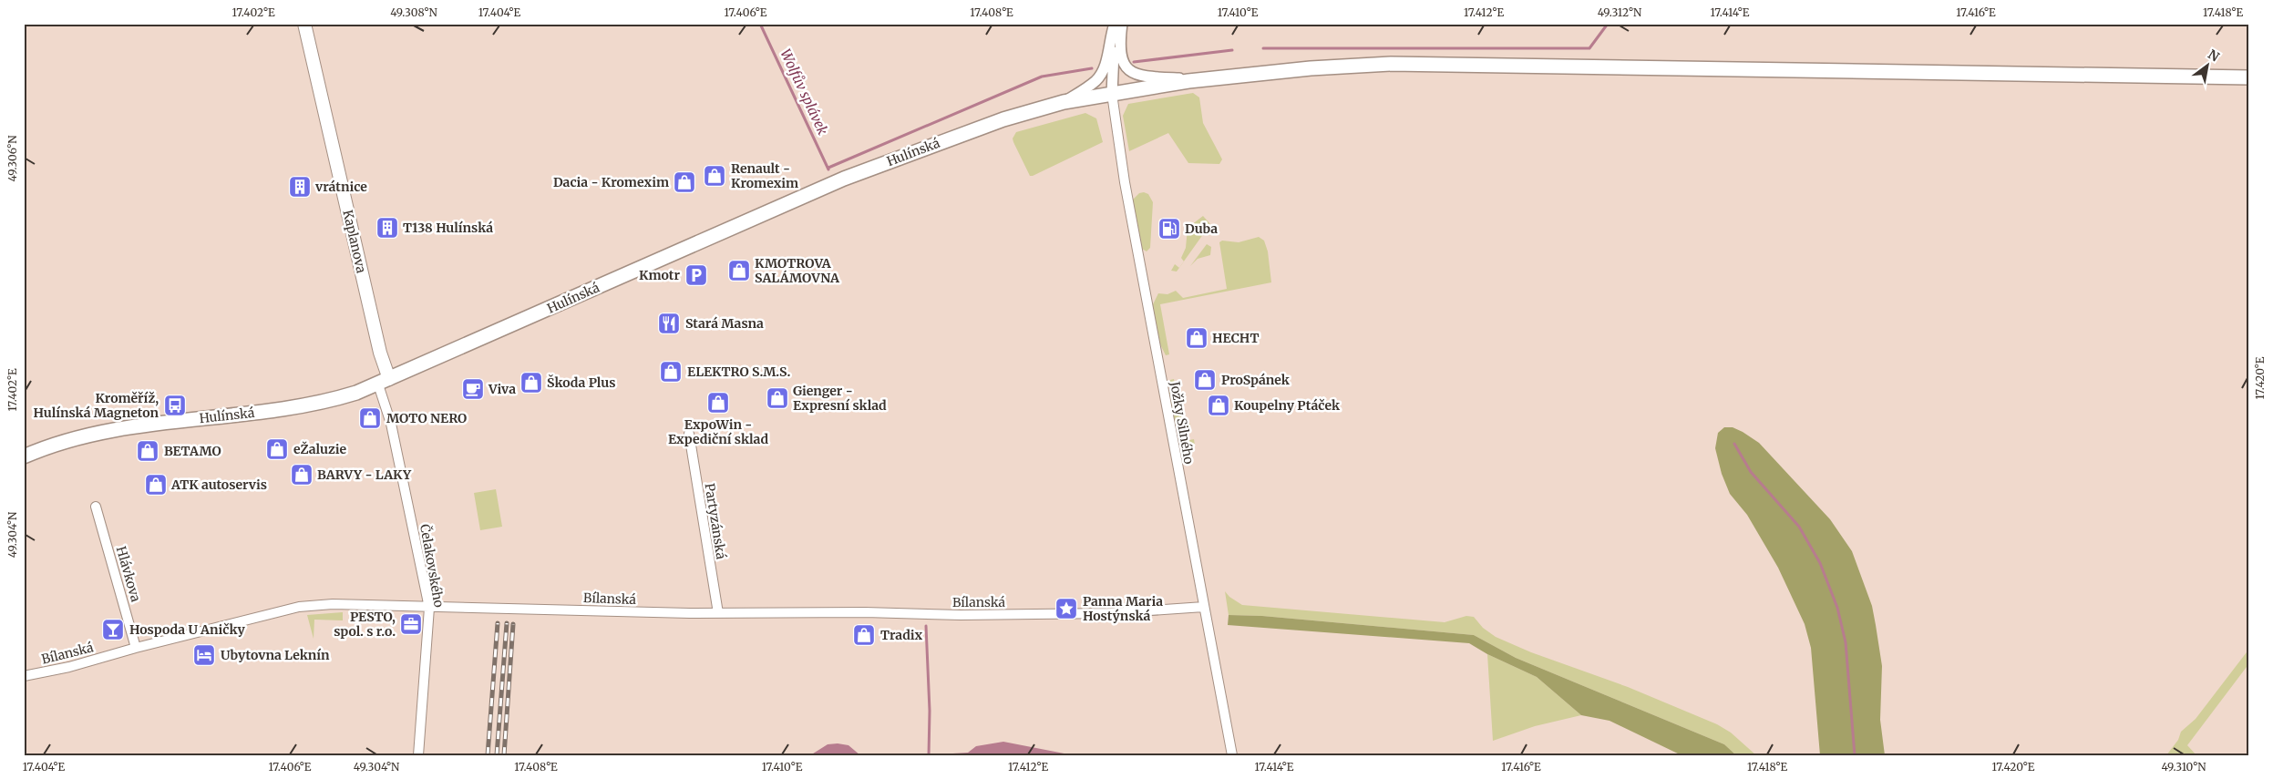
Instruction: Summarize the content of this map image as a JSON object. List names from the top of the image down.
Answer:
{
  "streets": {
    "main road": ["Hulínská", "Kaplanova"],
    "street": [
      "Jožky Silného",
      "Partyzánská",
      "Čelakovského",
      "Hlávkova",
      "Bílanská"
    ]
  },
  "crossings": [
    ["Hulínská", "Kaplanova"],
    ["Hulínská", "Jožky Silného"],
    ["Hulínská", "Čelakovského"],
    ["Kaplanova", "Čelakovského"],
    ["Jožky Silného", "Bílanská"],
    ["Partyzánská", "Bílanská"],
    ["Čelakovského", "Bílanská"],
    ["Hlávkova", "Bílanská"]
  ],
  "water": ["Wolfův splávek"],
  "places": {
    "shop": [
      "Renault - Kromexim",
      "Dacia - Kromexim",
      "KMOTROVA SALÁMOVNA",
      "HECHT",
      "ELEKTRO S.M.S.",
      "ProSpánek",
      "Škoda Plus",
      "Gienger - Expresní sklad",
      "ExpoWin - Expediční sklad",
      "Koupelny Ptáček",
      "MOTO NERO",
      "eŽaluzie",
      "BETAMO",
      "BARVY - LAKY",
      "ATK autoservis",
      "Tradix"
    ],
    "building": ["vrátnice", "T138 Hulínská"],
    "fuel station": ["Duba"],
    "parking": ["Kmotr"],
    "restaurant": ["Stará Masna"],
    "cafe": ["Viva"],
    "bus stop": ["Kroměříž, Hulínská Magneton"],
    "place": ["Panna Maria Hostýnská"],
    "office": ["PESTO, spol. s r.o."],
    "bar": ["Hospoda U Aničky"],
    "hotel": ["Ubytovna Leknín"]
  },
  "north": "top right",
  "coordinates": [
    "17.402°E",
    "49.308°N",
    "17.404°E",
    "17.406°E",
    "17.408°E",
    "17.410°E",
    "17.412°E",
    "49.312°N",
    "17.414°E",
    "17.416°E",
    "17.418°E",
    "49.306°N",
    "17.420°E",
    "49.304°N",
    "49.310°N"
  ]
}
